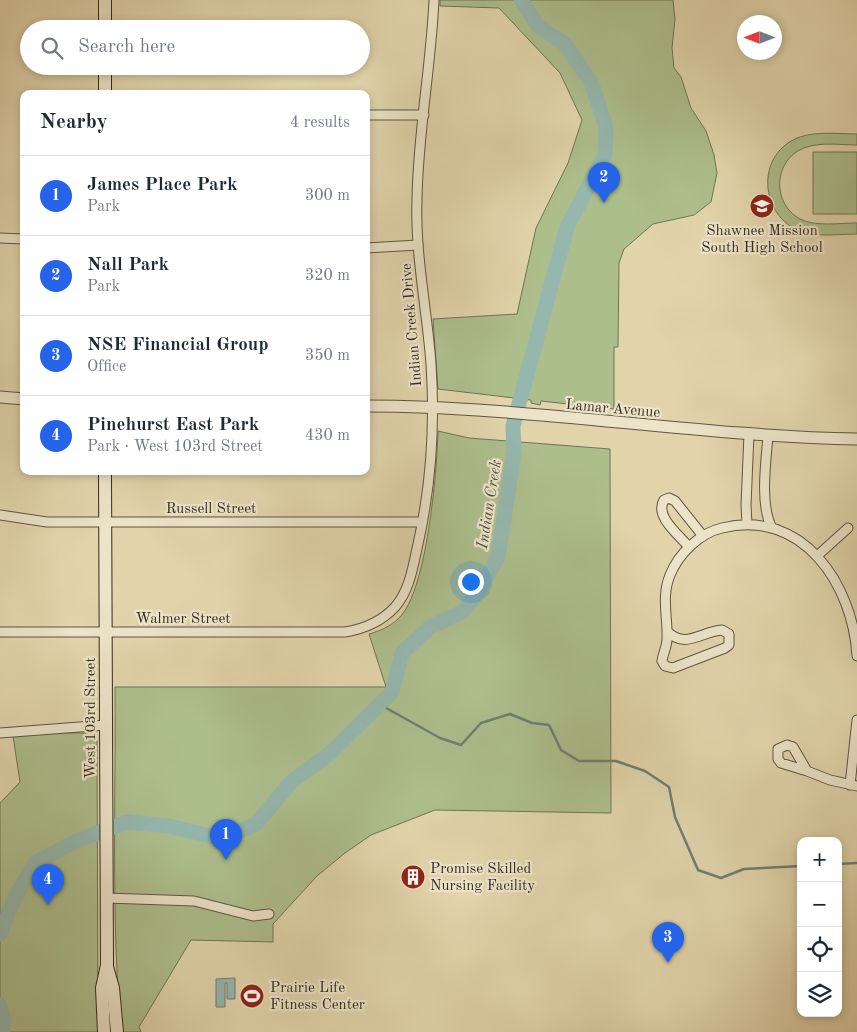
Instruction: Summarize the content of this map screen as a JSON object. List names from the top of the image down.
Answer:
{
  "streets": {
    "main road": ["West 103rd Street"],
    "street": [
      "Indian Creek Drive",
      "Lamar Avenue",
      "Russell Street",
      "Walmer Street"
    ]
  },
  "crossings": [
    ["Indian Creek Drive", "Lamar Avenue"],
    ["Indian Creek Drive", "Russell Street"],
    ["Indian Creek Drive", "Walmer Street"],
    ["Russell Street", "West 103rd Street"],
    ["Walmer Street", "West 103rd Street"]
  ],
  "water": ["Indian Creek"],
  "places": {
    "school or university": ["Shawnee Mission South High School"],
    "building": ["Promise Skilled Nursing Facility"],
    "sports": ["Prairie Life Fitness Center"]
  },
  "north": "left",
  "page": {
    "search": "Search here",
    "heading": ["Nearby", "4 results"],
    "list": [
      {
        "mark": "1",
        "name": "James Place Park",
        "note": "Park",
        "value": "300 m"
      },
      {
        "mark": "2",
        "name": "Nall Park",
        "note": "Park",
        "value": "320 m"
      },
      {
        "mark": "3",
        "name": "NSE Financial Group",
        "note": "Office",
        "value": "350 m"
      },
      {
        "mark": "4",
        "name": "Pinehurst East Park",
        "note": "Park · West 103rd Street",
        "value": "430 m"
      }
    ],
    "pins": [
      "2",
      "1",
      "4",
      "3"
    ],
    "map_buttons": ["+", "−"]
  }
}
